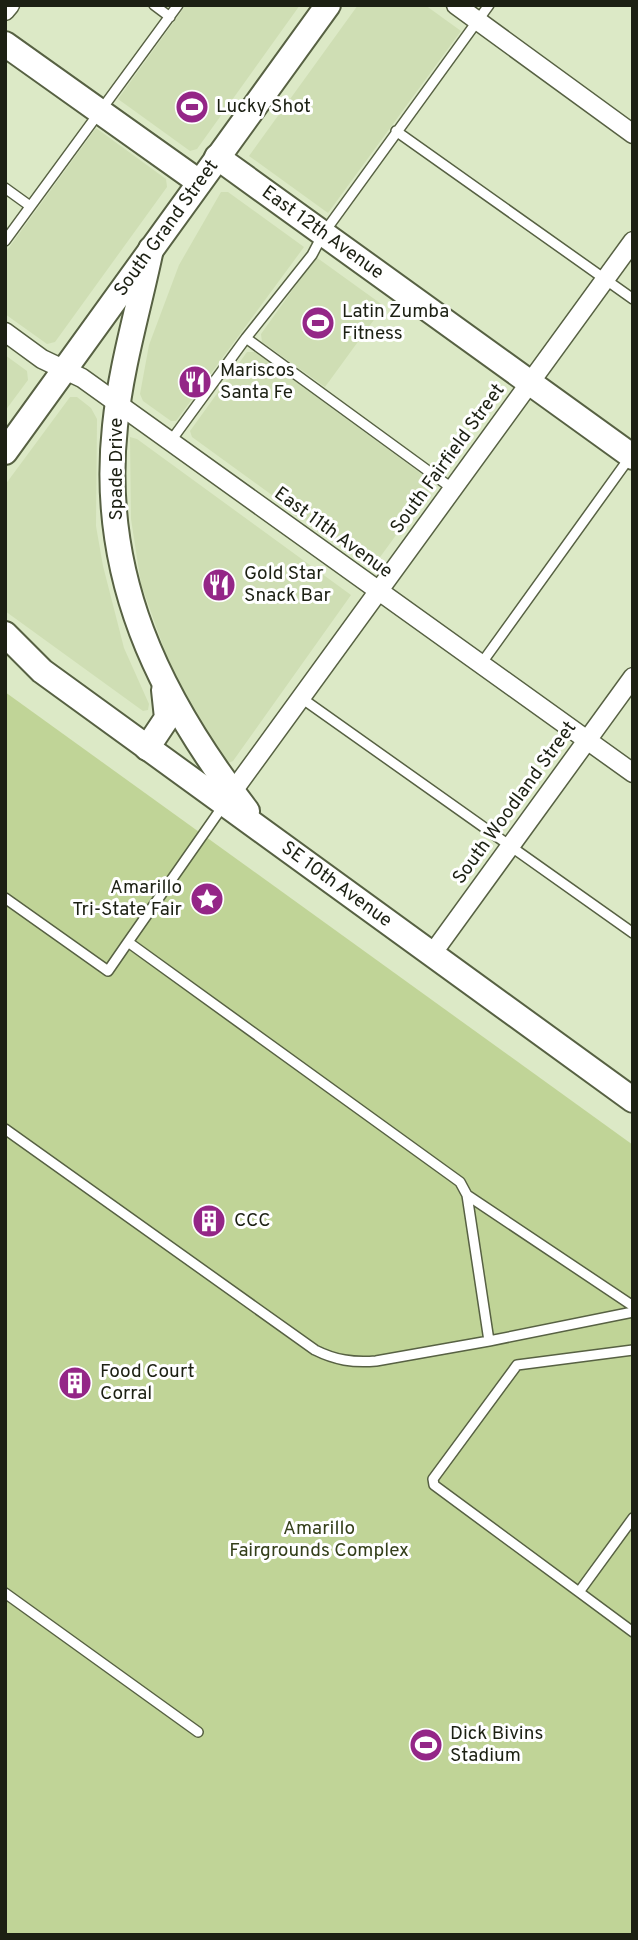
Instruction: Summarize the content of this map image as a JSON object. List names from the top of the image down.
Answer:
{
  "streets": {
    "main road": [
      "South Grand Street",
      "East 12th Avenue",
      "Spade Drive",
      "SE 10th Avenue"
    ],
    "street": ["South Fairfield Street", "East 11th Avenue", "South Woodland Street"]
  },
  "crossings": [
    ["South Grand Street", "East 12th Avenue"],
    ["South Grand Street", "Spade Drive"],
    ["South Grand Street", "East 11th Avenue"],
    ["East 12th Avenue", "South Fairfield Street"],
    ["South Fairfield Street", "Spade Drive"],
    ["South Fairfield Street", "East 11th Avenue"],
    ["Spade Drive", "East 11th Avenue"],
    ["Spade Drive", "SE 10th Avenue"],
    ["East 11th Avenue", "South Woodland Street"],
    ["South Woodland Street", "SE 10th Avenue"]
  ],
  "parks": ["Amarillo Fairgrounds Complex"],
  "places": {
    "sports": ["Lucky Shot", "Latin Zumba Fitness", "Dick Bivins Stadium"],
    "restaurant": ["Mariscos Santa Fe", "Gold Star Snack Bar"],
    "place": ["Amarillo Tri-State Fair"],
    "building": ["CCC", "Food Court Corral"]
  }
}
